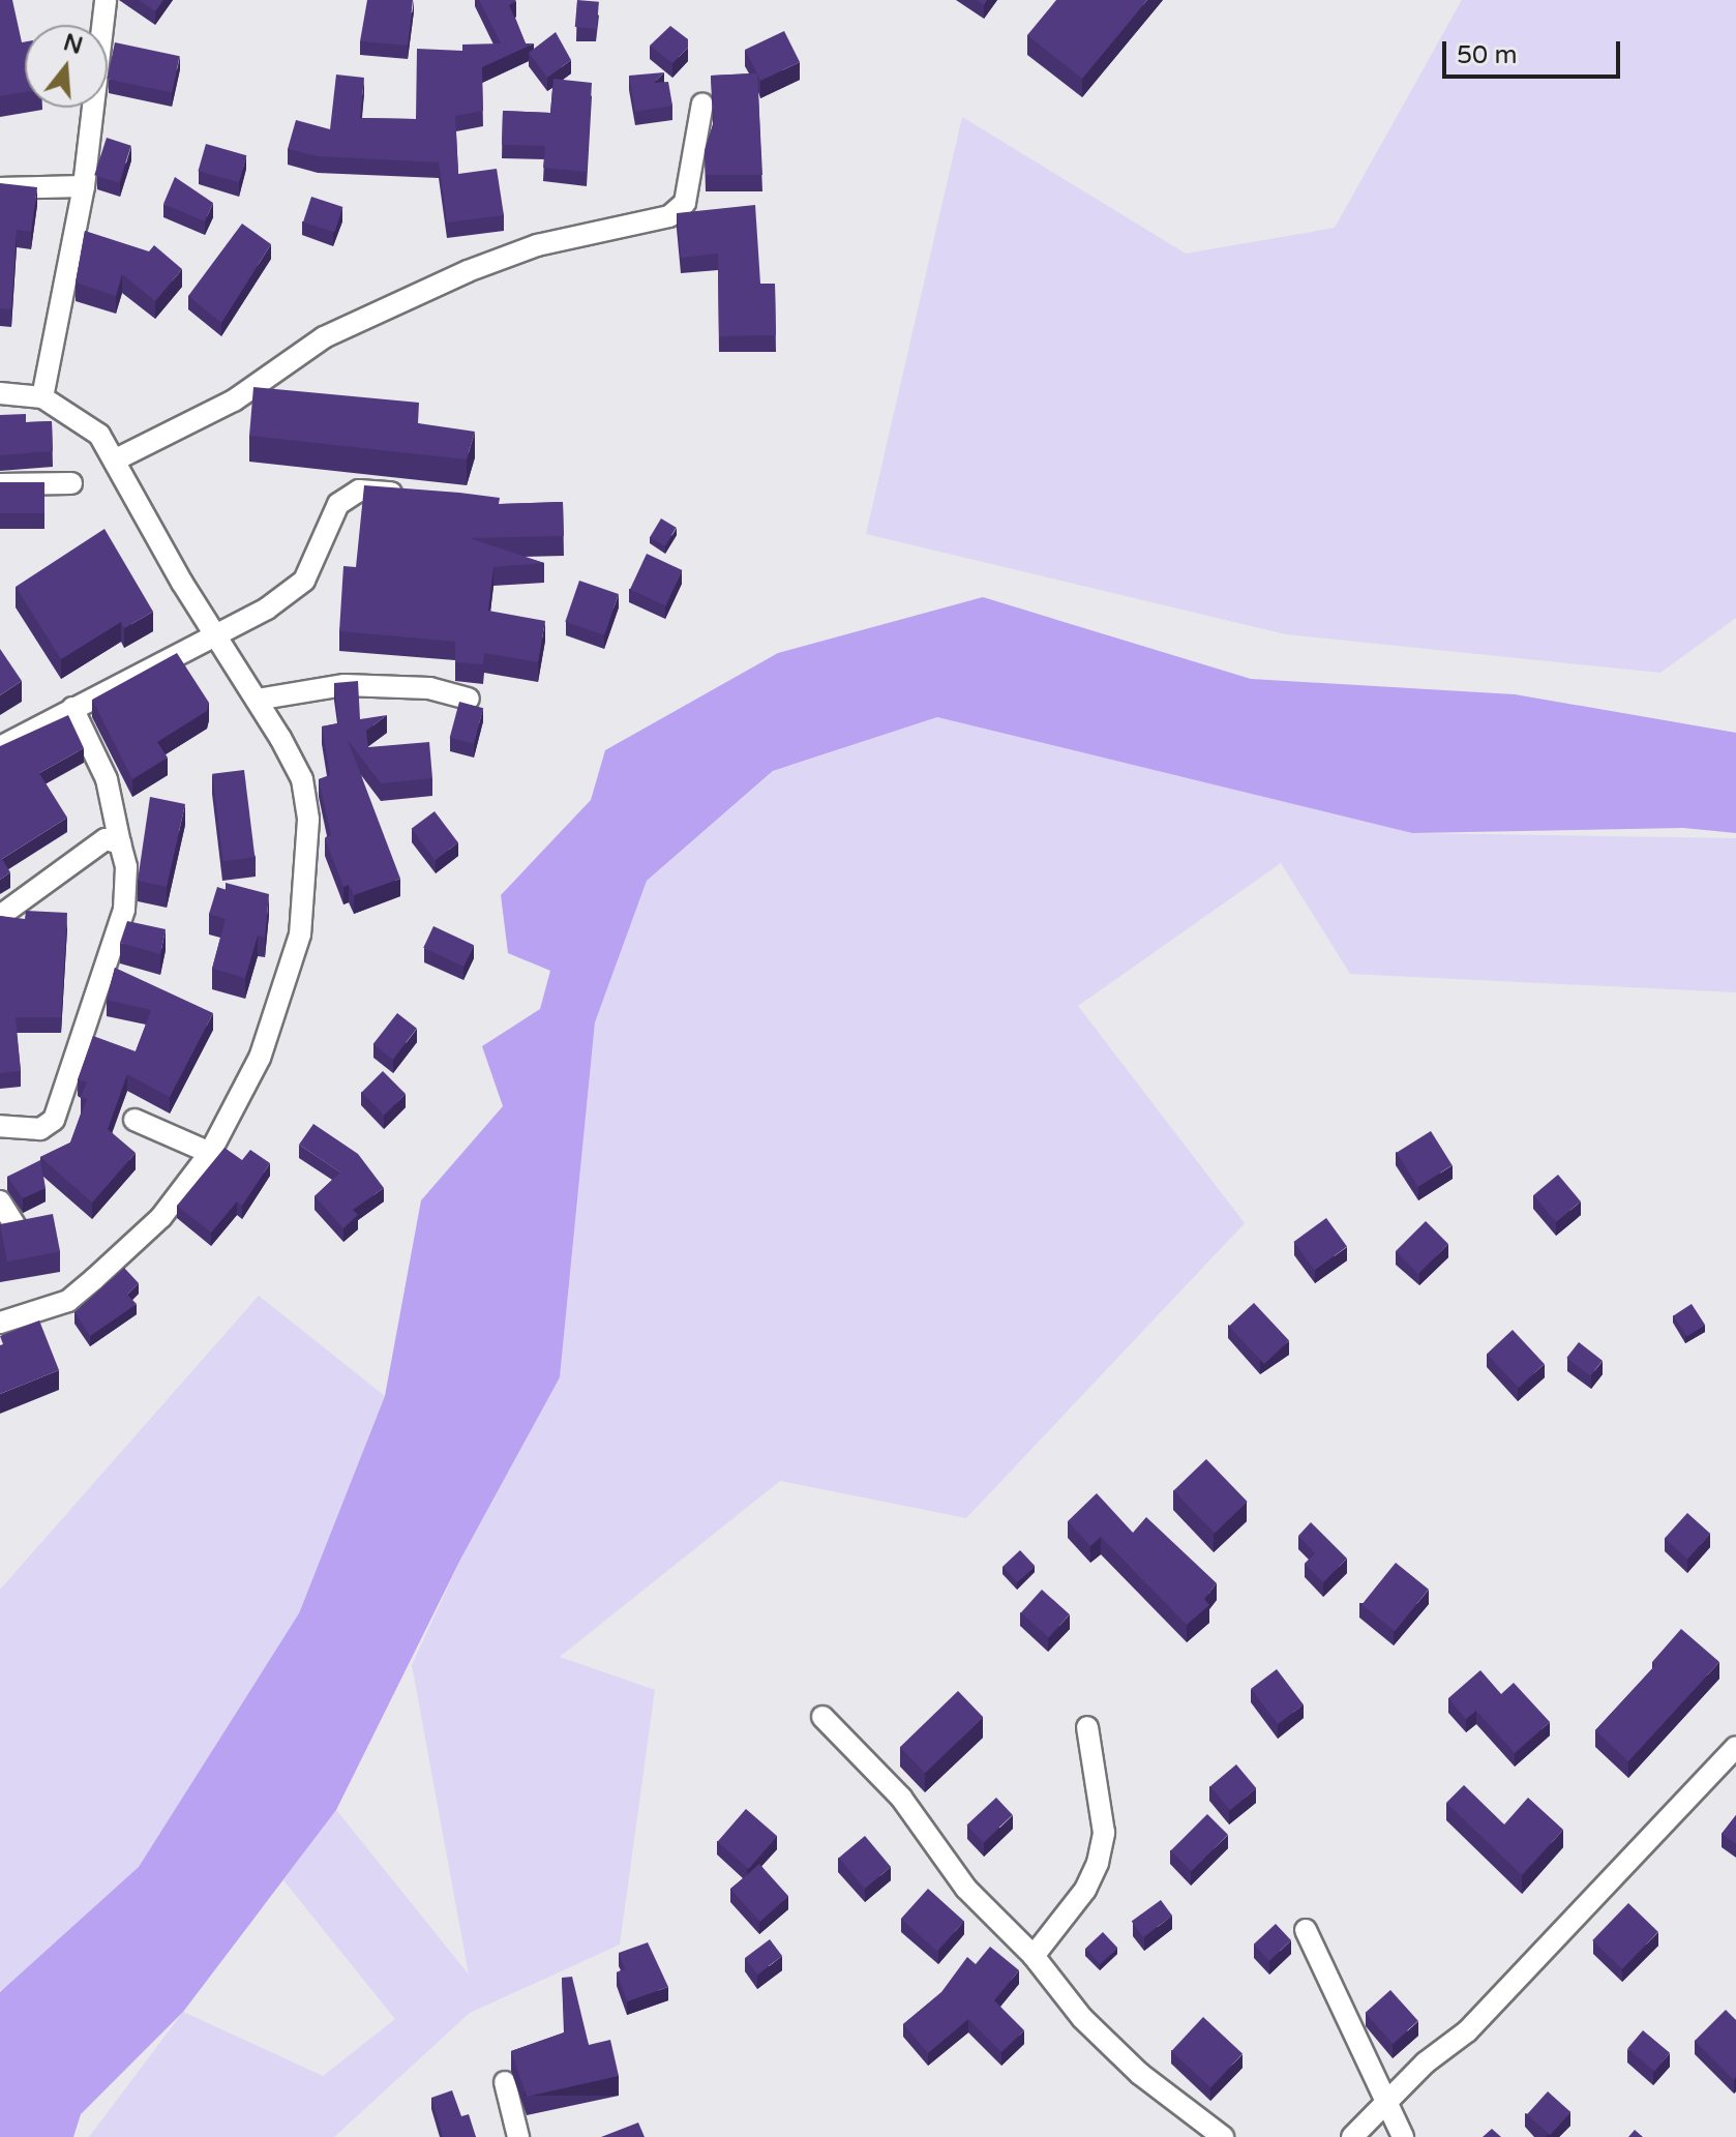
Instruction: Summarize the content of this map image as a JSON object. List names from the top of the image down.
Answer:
{
  "scale_bar": "50 m",
  "north": "top"
}
